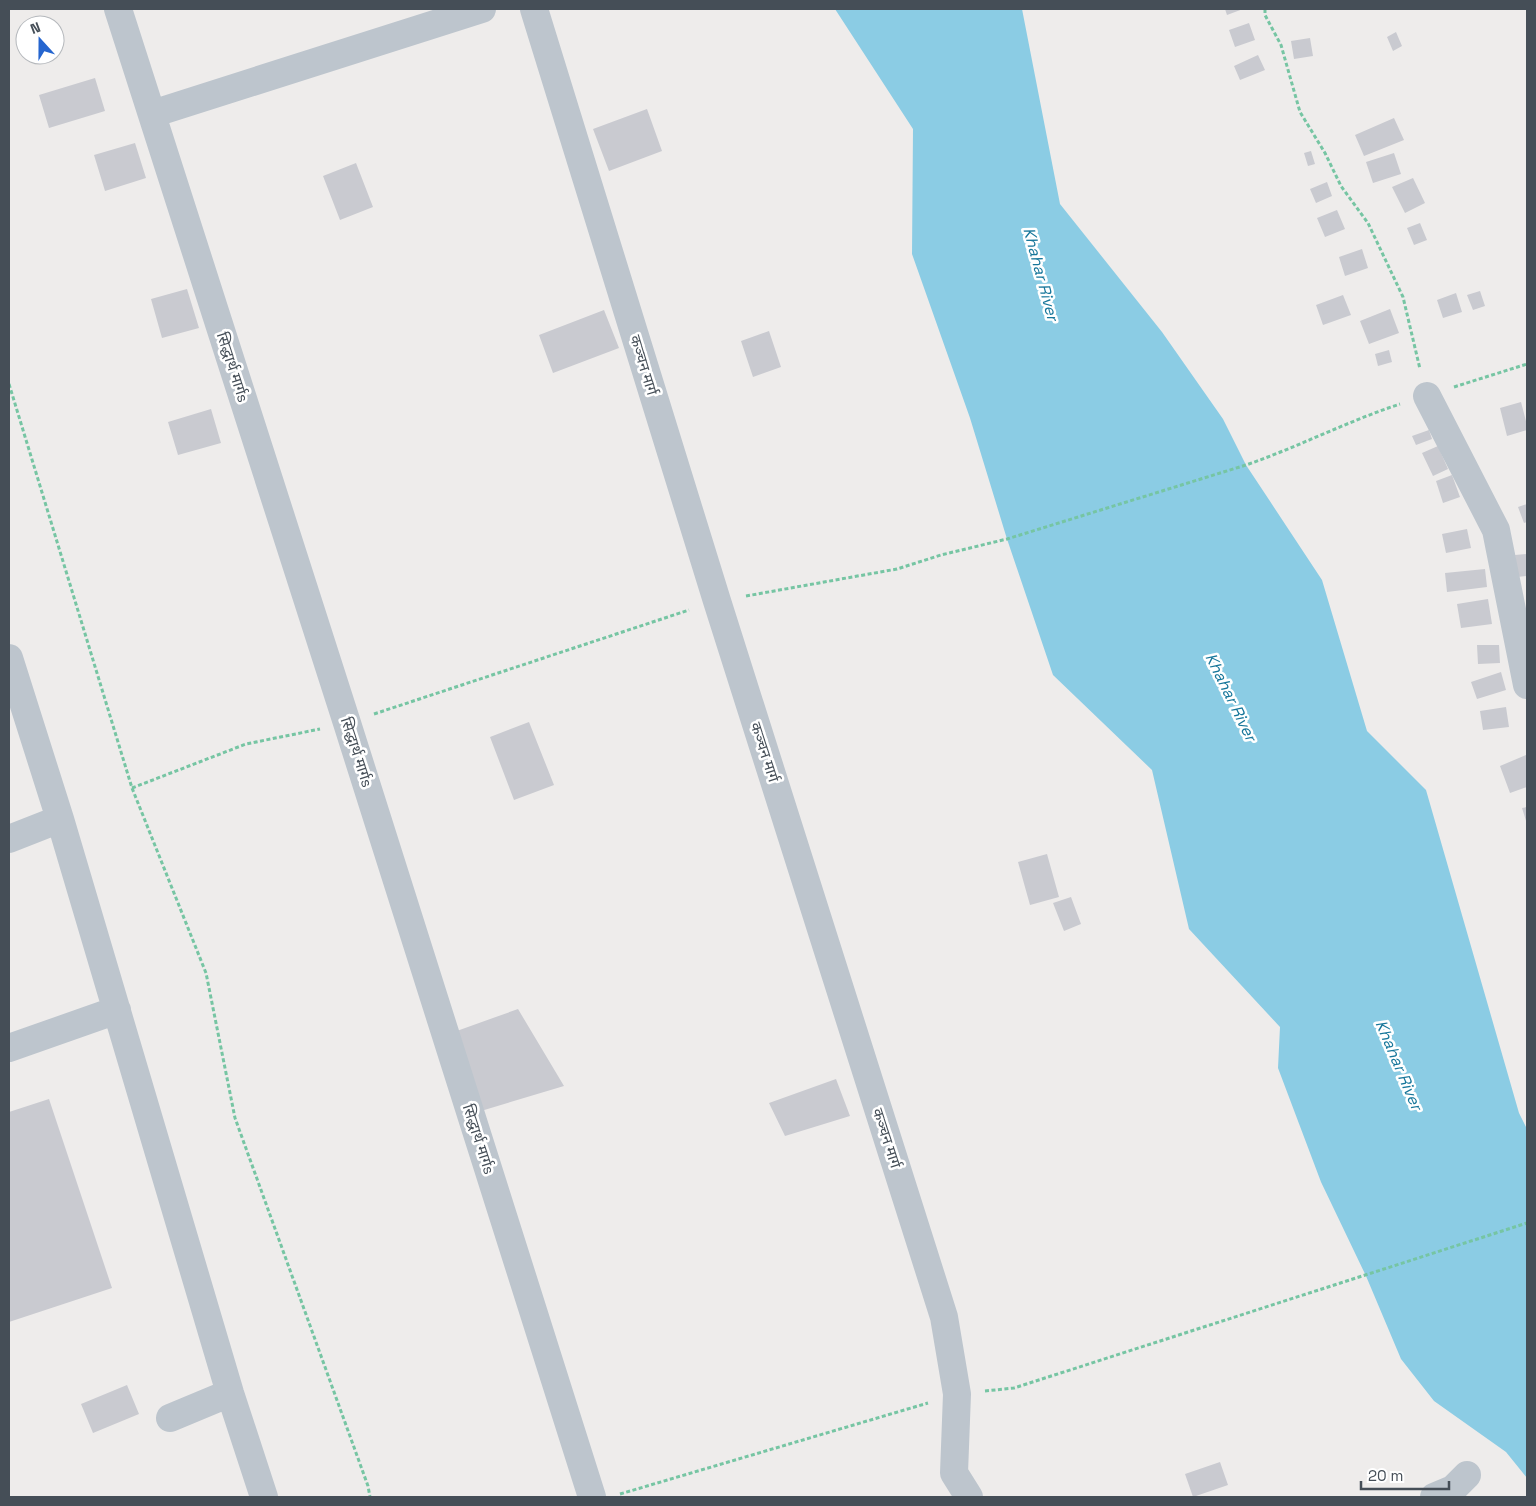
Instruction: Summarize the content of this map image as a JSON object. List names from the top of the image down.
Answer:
{
  "streets": {
    "street": ["कञ्चन मार्ग", "सिद्धार्थ मार्गs"]
  },
  "water": ["Khahar River"],
  "scale_bar": "20 m",
  "north": "top"
}
